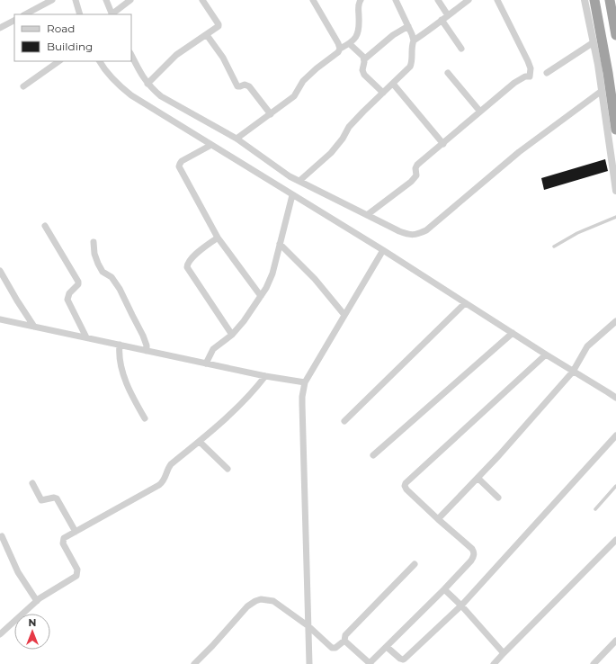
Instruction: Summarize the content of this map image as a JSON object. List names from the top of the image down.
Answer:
{
  "legend": ["Road", "Building"],
  "north": "top"
}
